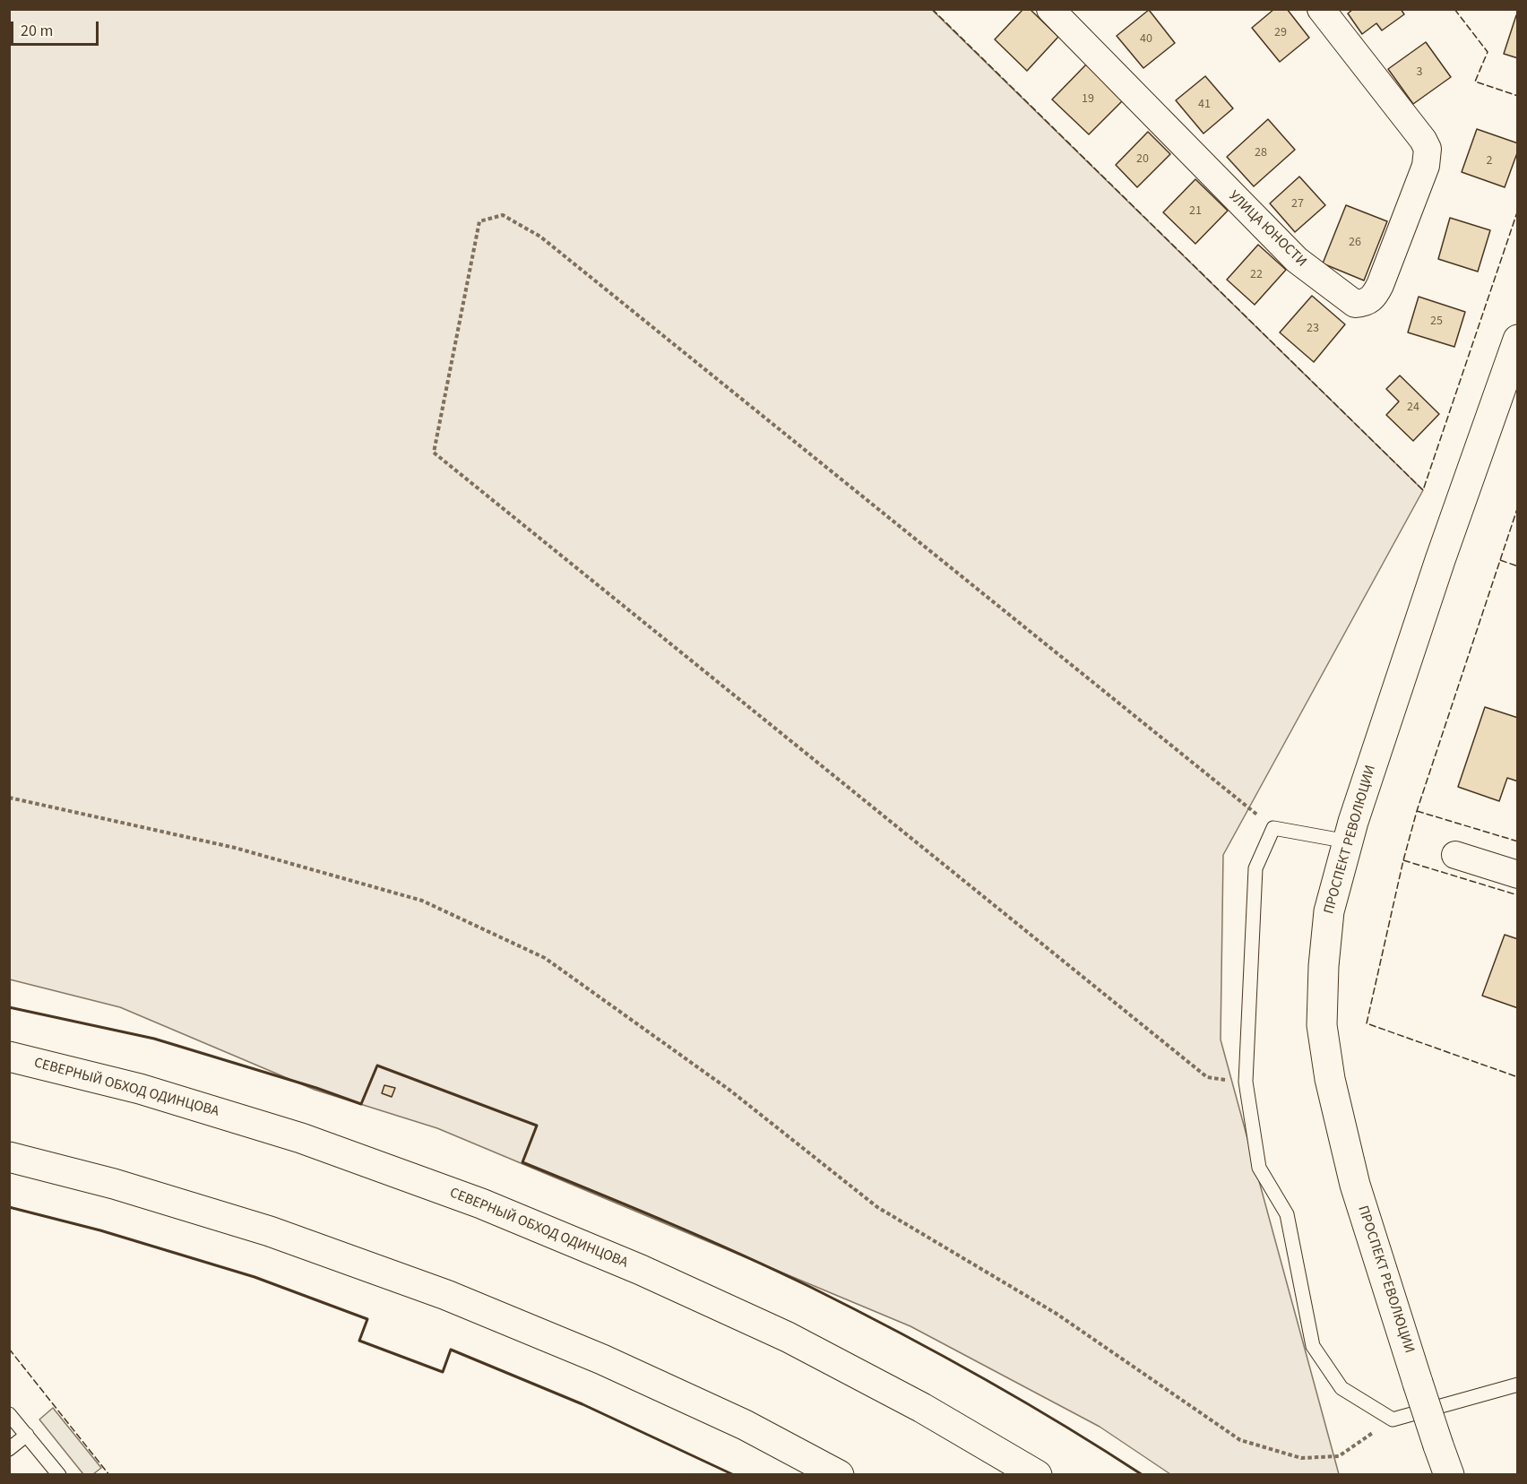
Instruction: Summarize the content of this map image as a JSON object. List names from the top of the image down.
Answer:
{
  "streets": {
    "main road": ["ПРОСПЕКТ РЕВОЛЮЦИИ", "СЕВЕРНЫЙ ОБХОД ОДИНЦОВА"],
    "street": ["УЛИЦА ЮНОСТИ"]
  },
  "house_numbers": [
    "29",
    "40",
    "3",
    "19",
    "41",
    "28",
    "20",
    "2",
    "27",
    "21",
    "26",
    "22",
    "25",
    "23",
    "24"
  ],
  "scale_bar": "20 m"
}
